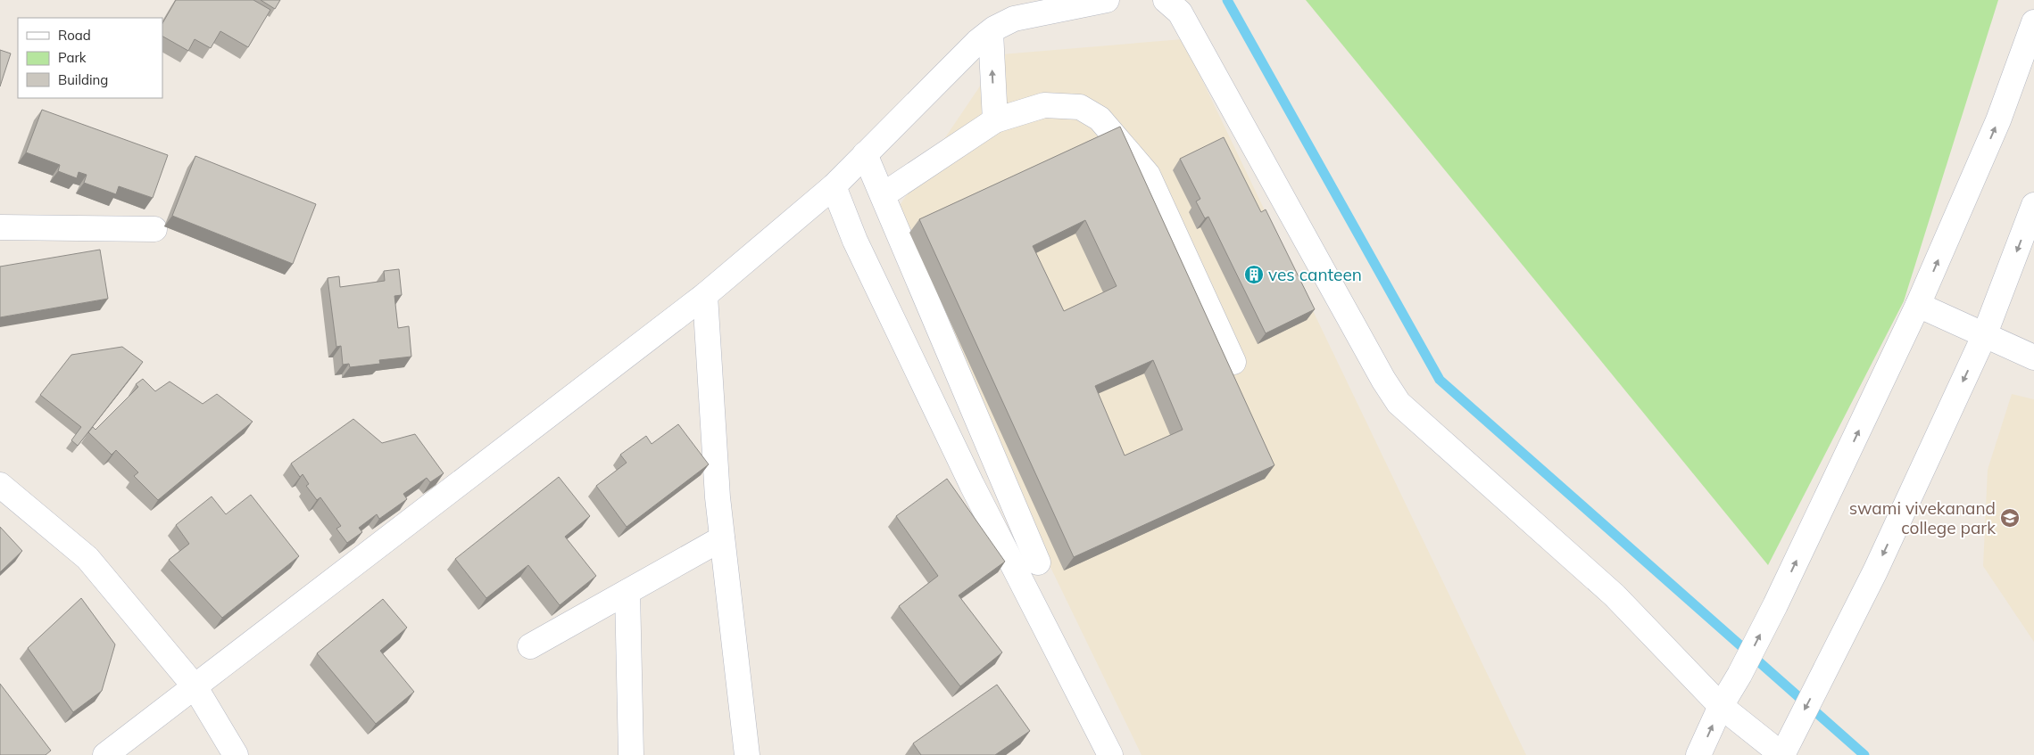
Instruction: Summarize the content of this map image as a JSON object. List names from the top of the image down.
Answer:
{
  "places": {
    "building": ["ves canteen"],
    "school or university": ["swami vivekanand college park"]
  },
  "legend": ["Road", "Park", "Building"]
}
